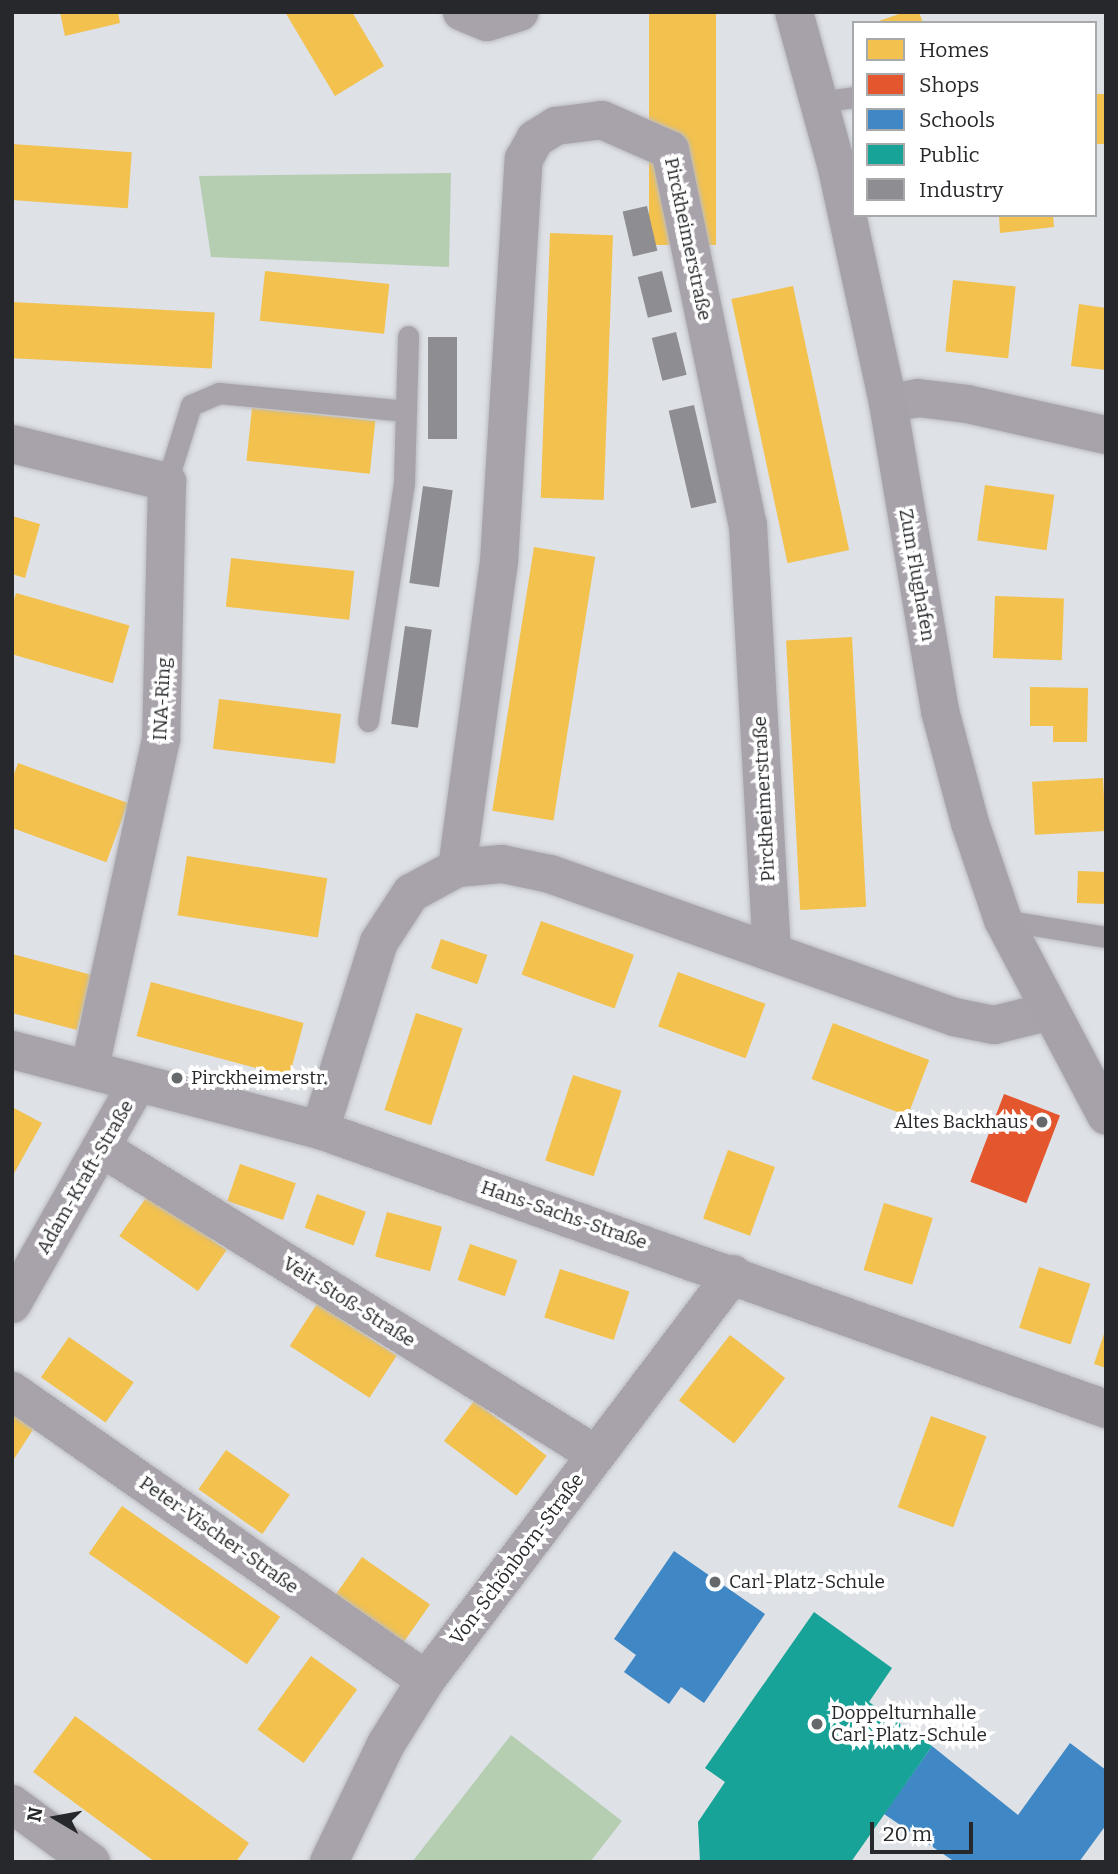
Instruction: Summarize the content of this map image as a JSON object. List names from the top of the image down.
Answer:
{
  "streets": {
    "street": [
      "Pirckheimerstraße",
      "Zum Flughafen",
      "INA-Ring",
      "Adam-Kraft-Straße",
      "Hans-Sachs-Straße",
      "Veit-Stoß-Straße",
      "Peter-Vischer-Straße",
      "Von-Schönborn-Straße"
    ]
  },
  "crossings": [
    ["INA-Ring", "Hans-Sachs-Straße"],
    ["Adam-Kraft-Straße", "Hans-Sachs-Straße"],
    ["Adam-Kraft-Straße", "Veit-Stoß-Straße"],
    ["Hans-Sachs-Straße", "Von-Schönborn-Straße"],
    ["Veit-Stoß-Straße", "Von-Schönborn-Straße"],
    ["Peter-Vischer-Straße", "Von-Schönborn-Straße"]
  ],
  "places": [
    "Pirckheimerstr.",
    "Altes Backhaus",
    "Carl-Platz-Schule",
    "Doppelturnhalle Carl-Platz-Schule"
  ],
  "legend": [
    "Homes",
    "Shops",
    "Schools",
    "Public",
    "Industry"
  ],
  "scale_bar": "20 m",
  "north": "left"
}
